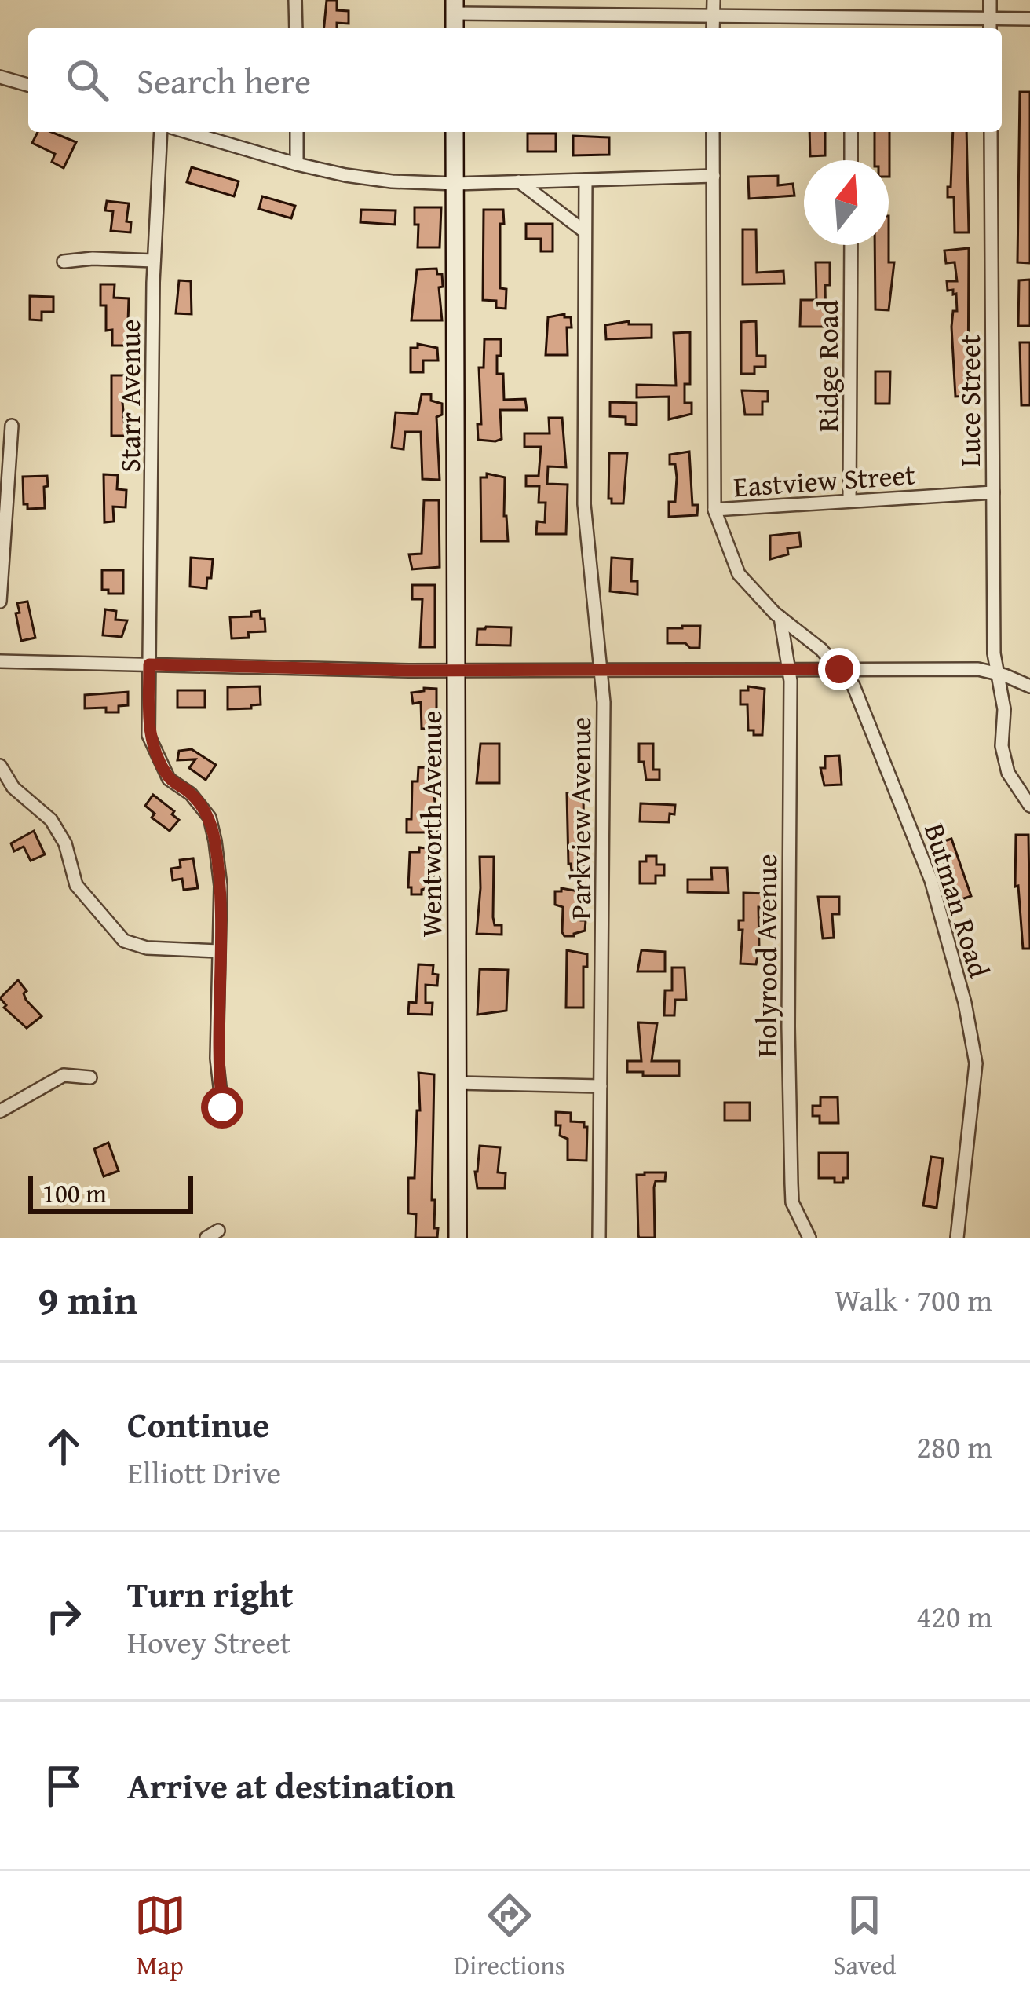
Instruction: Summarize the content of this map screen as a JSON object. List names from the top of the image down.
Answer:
{
  "streets": {
    "street": [
      "Ridge Road",
      "Starr Avenue",
      "Luce Street",
      "Eastview Street",
      "Parkview Avenue",
      "Wentworth Avenue",
      "Butman Road",
      "Holyrood Avenue"
    ]
  },
  "crossings": [
    ["Ridge Road", "Eastview Street"],
    ["Luce Street", "Eastview Street"],
    ["Eastview Street", "Butman Road"]
  ],
  "scale_bar": "100 m",
  "north": "top",
  "page": {
    "search": "Search here",
    "scale": "100 m",
    "heading": ["9 min", "Walk · 700 m"],
    "list": [
      ["Continue", "Elliott Drive", "280 m"],
      ["Turn right", "Hovey Street", "420 m"],
      "Arrive at destination"
    ],
    "nav": ["Map", "Directions", "Saved"]
  }
}
